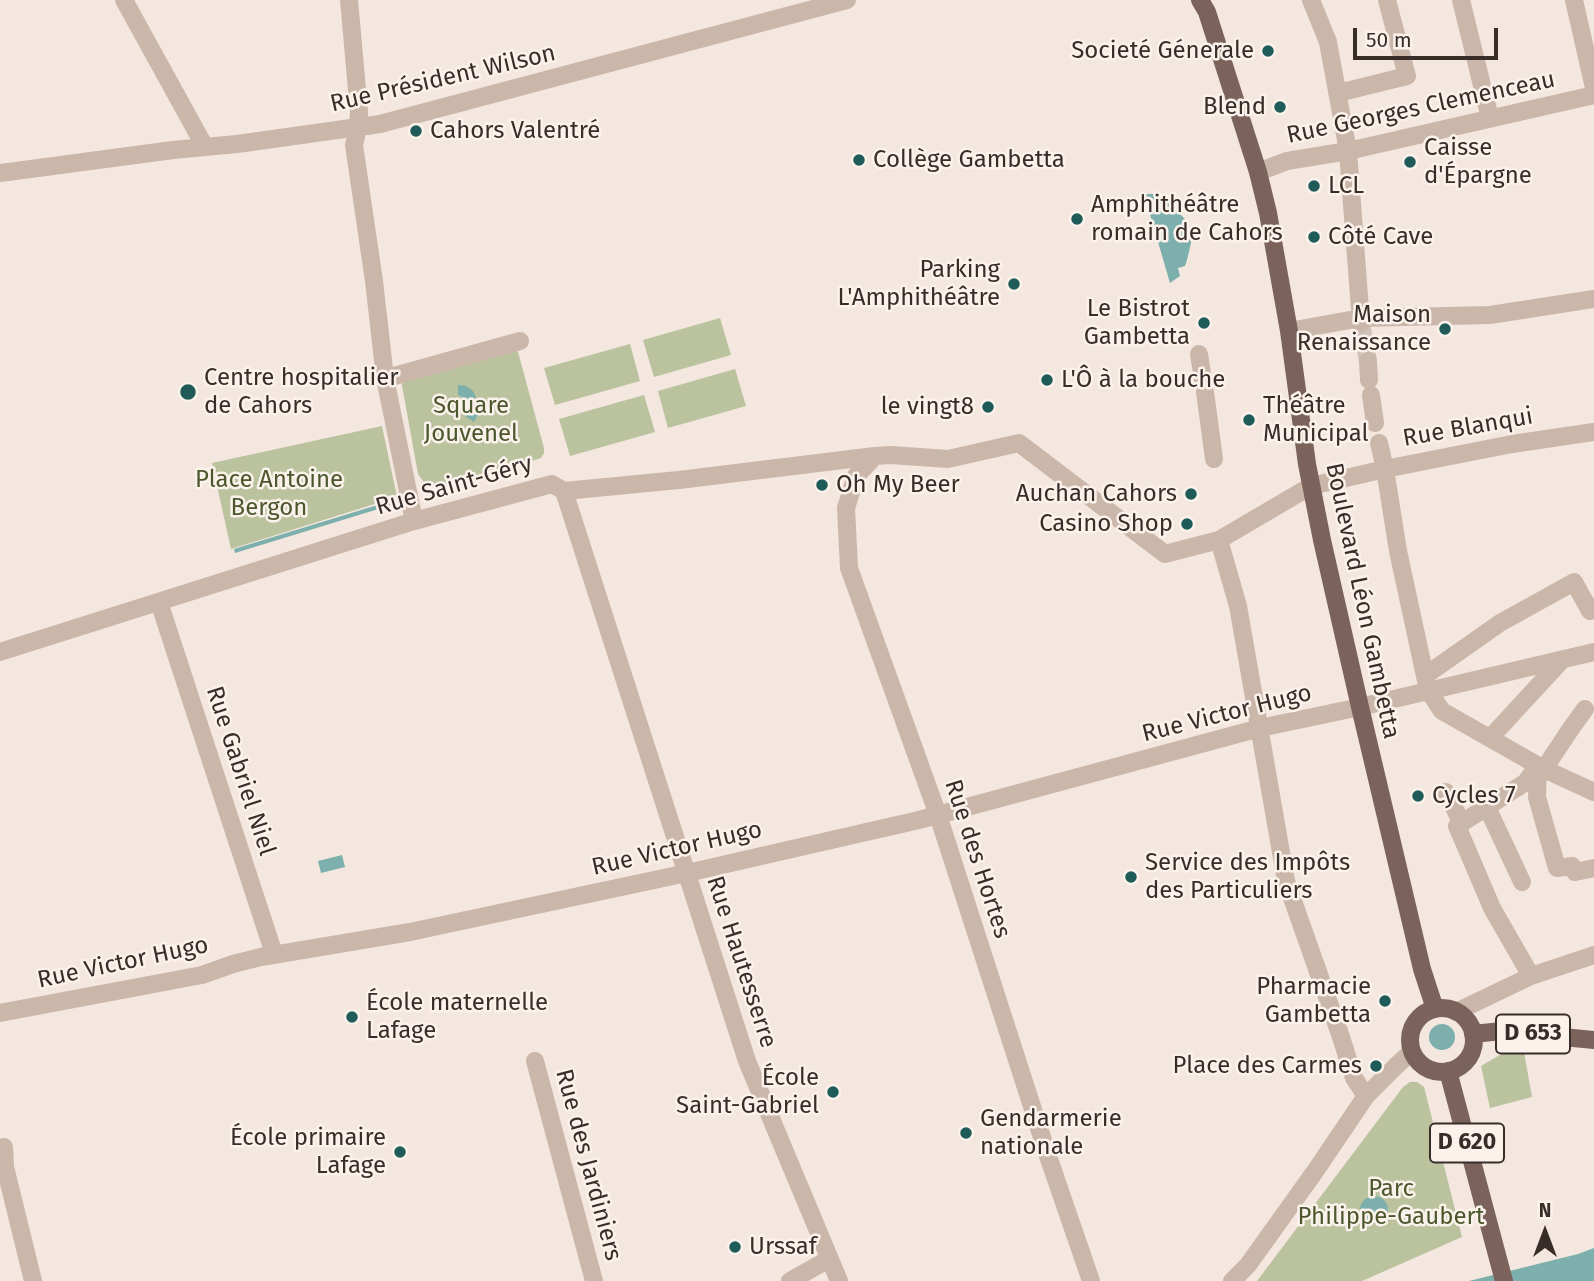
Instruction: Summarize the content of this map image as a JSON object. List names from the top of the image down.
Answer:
{
  "streets": {
    "main road": ["Boulevard Léon Gambetta", "D 653", "D 620"],
    "street": [
      "Rue Président Wilson",
      "Rue Georges Clemenceau",
      "Rue Blanqui",
      "Rue Saint-Géry",
      "Rue Victor Hugo",
      "Rue Gabriel Niel",
      "Rue des Hortes",
      "Rue Hautesserre",
      "Rue des Jardiniers"
    ]
  },
  "crossings": [
    ["Rue Georges Clemenceau", "Boulevard Léon Gambetta"],
    ["Rue Blanqui", "Rue Saint-Géry"],
    ["Rue Blanqui", "Boulevard Léon Gambetta"],
    ["Rue Saint-Géry", "Rue Gabriel Niel"],
    ["Rue Saint-Géry", "Rue des Hortes"],
    ["Rue Saint-Géry", "Rue Hautesserre"],
    ["Boulevard Léon Gambetta", "Rue Victor Hugo"],
    ["Boulevard Léon Gambetta", "D 653"],
    ["Boulevard Léon Gambetta", "D 620"],
    ["Rue Victor Hugo", "Rue Gabriel Niel"],
    ["Rue Victor Hugo", "Rue des Hortes"],
    ["Rue Victor Hugo", "Rue Hautesserre"],
    ["D 653", "D 620"]
  ],
  "parks": ["Square Jouvenel", "Place Antoine Bergon", "Parc Philippe-Gaubert"],
  "places": [
    "Societé Génerale",
    "Blend",
    "Cahors Valentré",
    "Collège Gambetta",
    "Caisse d'Épargne",
    "LCL",
    "Amphithéâtre romain de Cahors",
    "Côté Cave",
    "Parking L'Amphithéâtre",
    "Le Bistrot Gambetta",
    "Maison Renaissance",
    "L'Ô à la bouche",
    "Centre hospitalier de Cahors",
    "le vingt8",
    "Théâtre Municipal",
    "Oh My Beer",
    "Auchan Cahors",
    "Casino Shop",
    "Cycles 7",
    "Service des Impôts des Particuliers",
    "Pharmacie Gambetta",
    "École maternelle Lafage",
    "Place des Carmes",
    "École Saint-Gabriel",
    "Gendarmerie nationale",
    "École primaire Lafage",
    "Urssaf"
  ],
  "scale_bar": "50 m",
  "north": "top"
}
